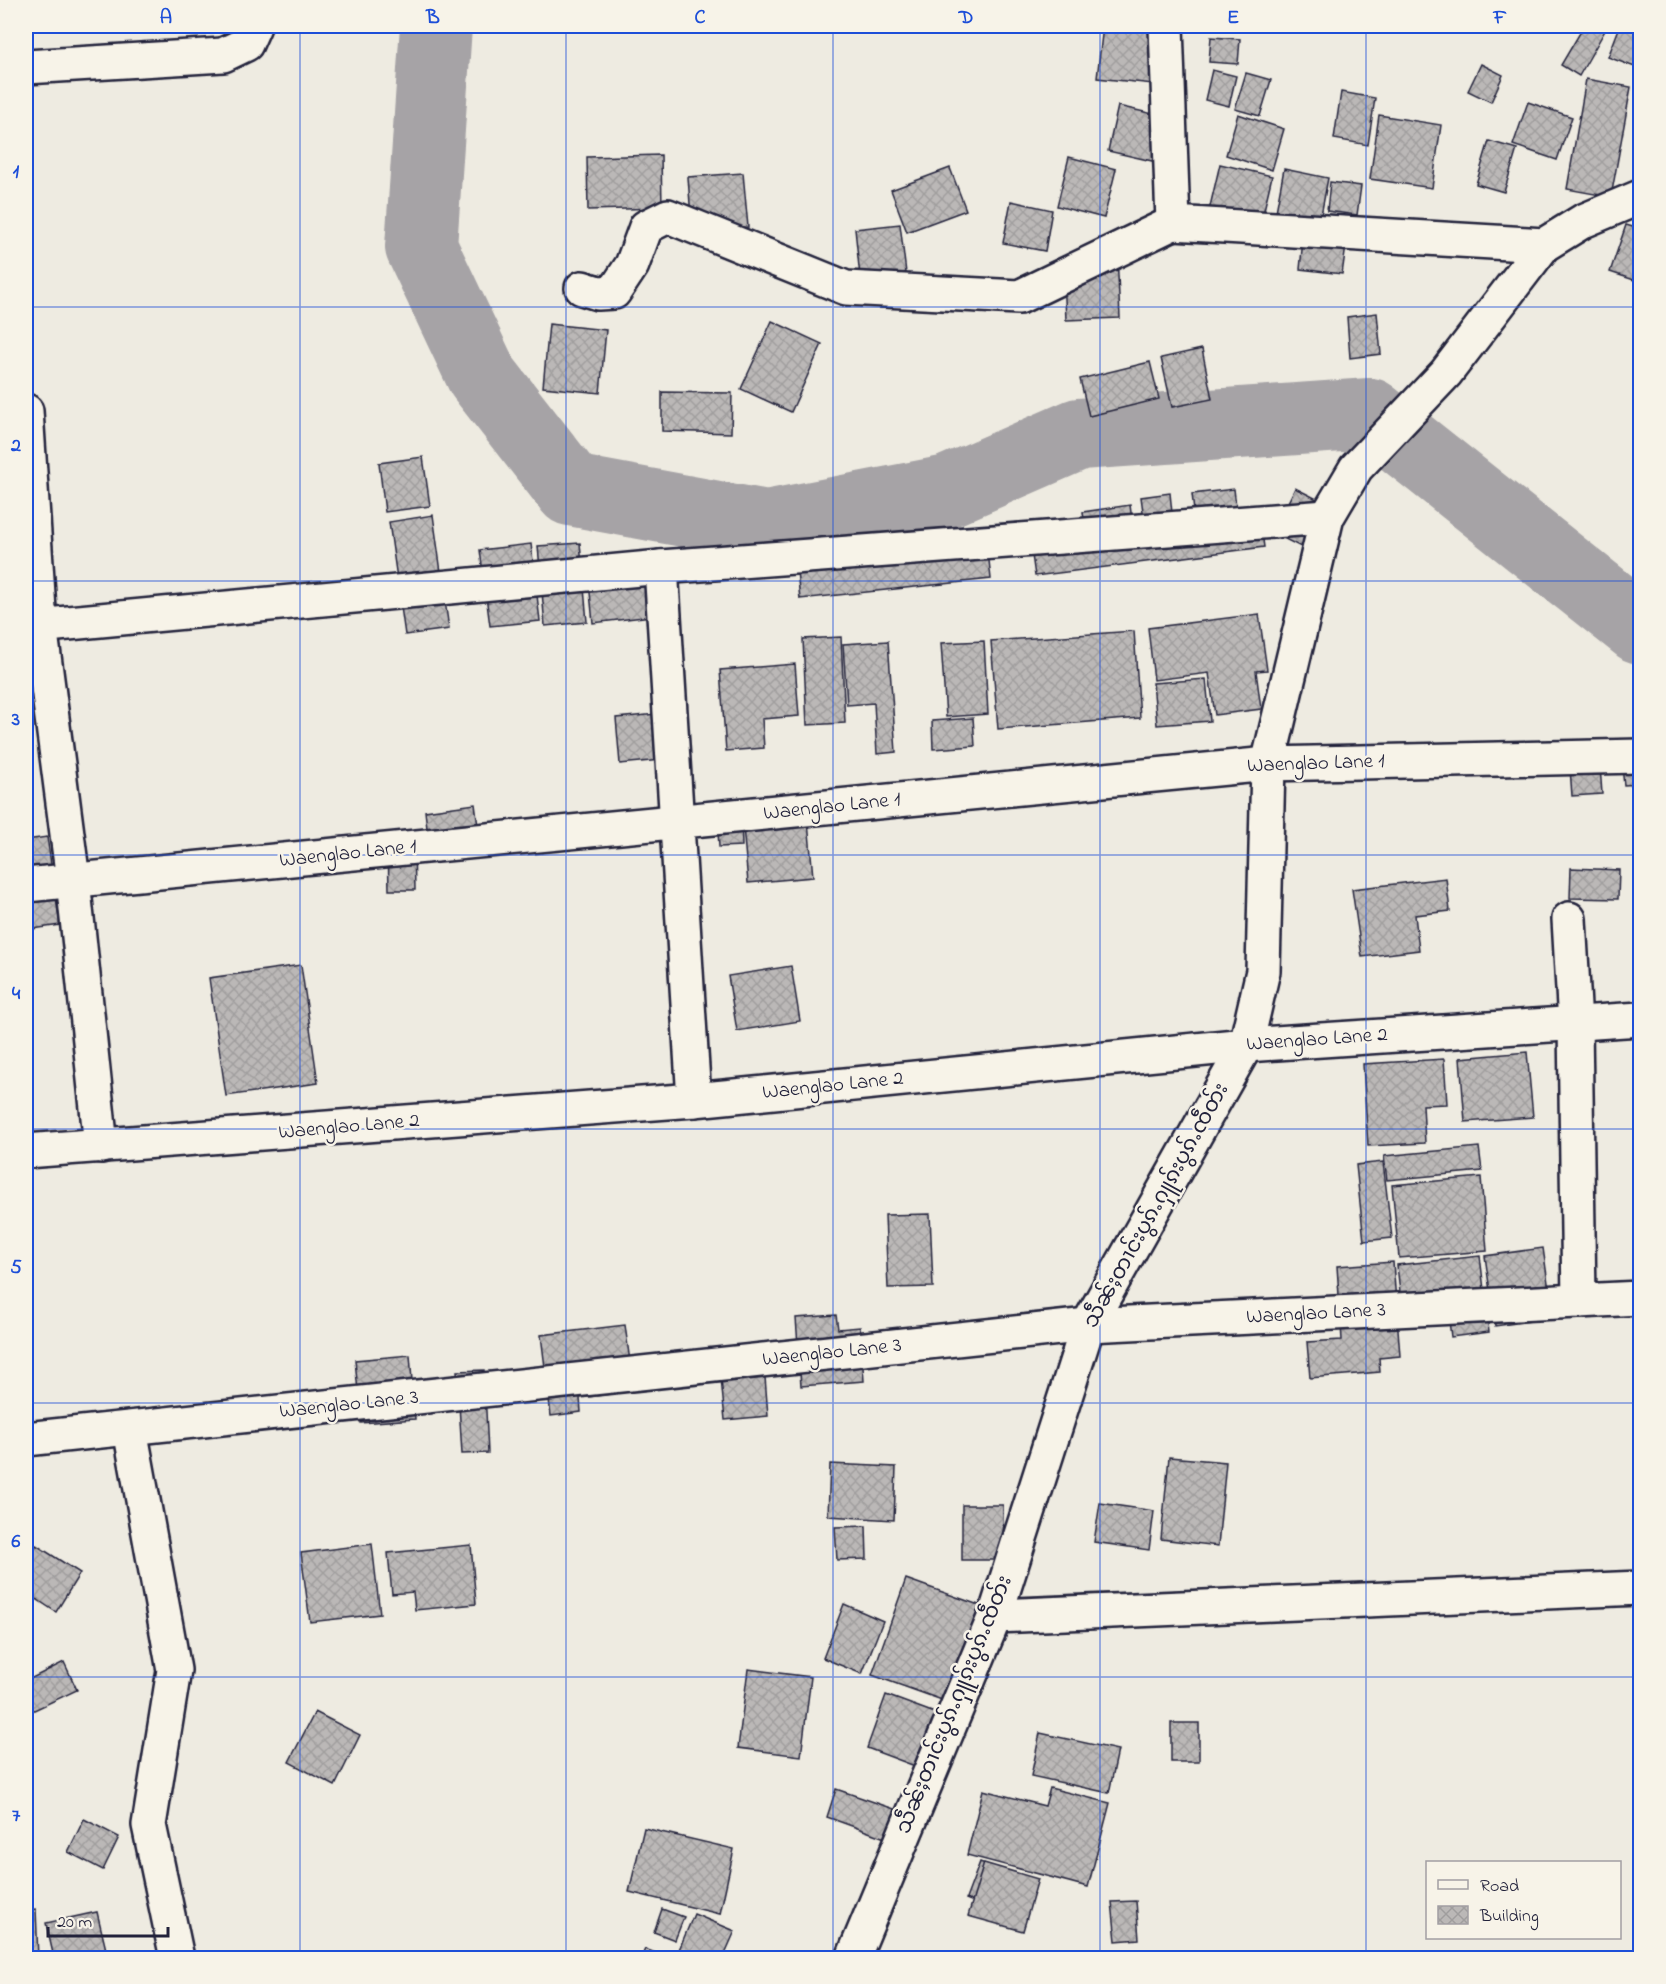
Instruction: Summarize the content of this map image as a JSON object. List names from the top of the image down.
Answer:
{
  "streets": {
    "street": [
      "Waenglao Lane 1",
      "Waenglao Lane 2",
      "သဵၼ်ႈတၢင်းပွၵ်ႉႁူၵ်းပွၵ်ႉၸဵတ်း",
      "Waenglao Lane 3"
    ]
  },
  "crossings": [
    ["Waenglao Lane 1", "သဵၼ်ႈတၢင်းပွၵ်ႉႁူၵ်းပွၵ်ႉၸဵတ်း"],
    ["Waenglao Lane 2", "သဵၼ်ႈတၢင်းပွၵ်ႉႁူၵ်းပွၵ်ႉၸဵတ်း"],
    ["သဵၼ်ႈတၢင်းပွၵ်ႉႁူၵ်းပွၵ်ႉၸဵတ်း", "Waenglao Lane 3"]
  ],
  "legend": ["Road", "Building"],
  "scale_bar": "20 m",
  "grid": {
    "columns": [
      "A",
      "B",
      "C",
      "D",
      "E",
      "F"
    ],
    "rows": [
      "1",
      "2",
      "3",
      "4",
      "5",
      "6",
      "7"
    ]
  }
}
